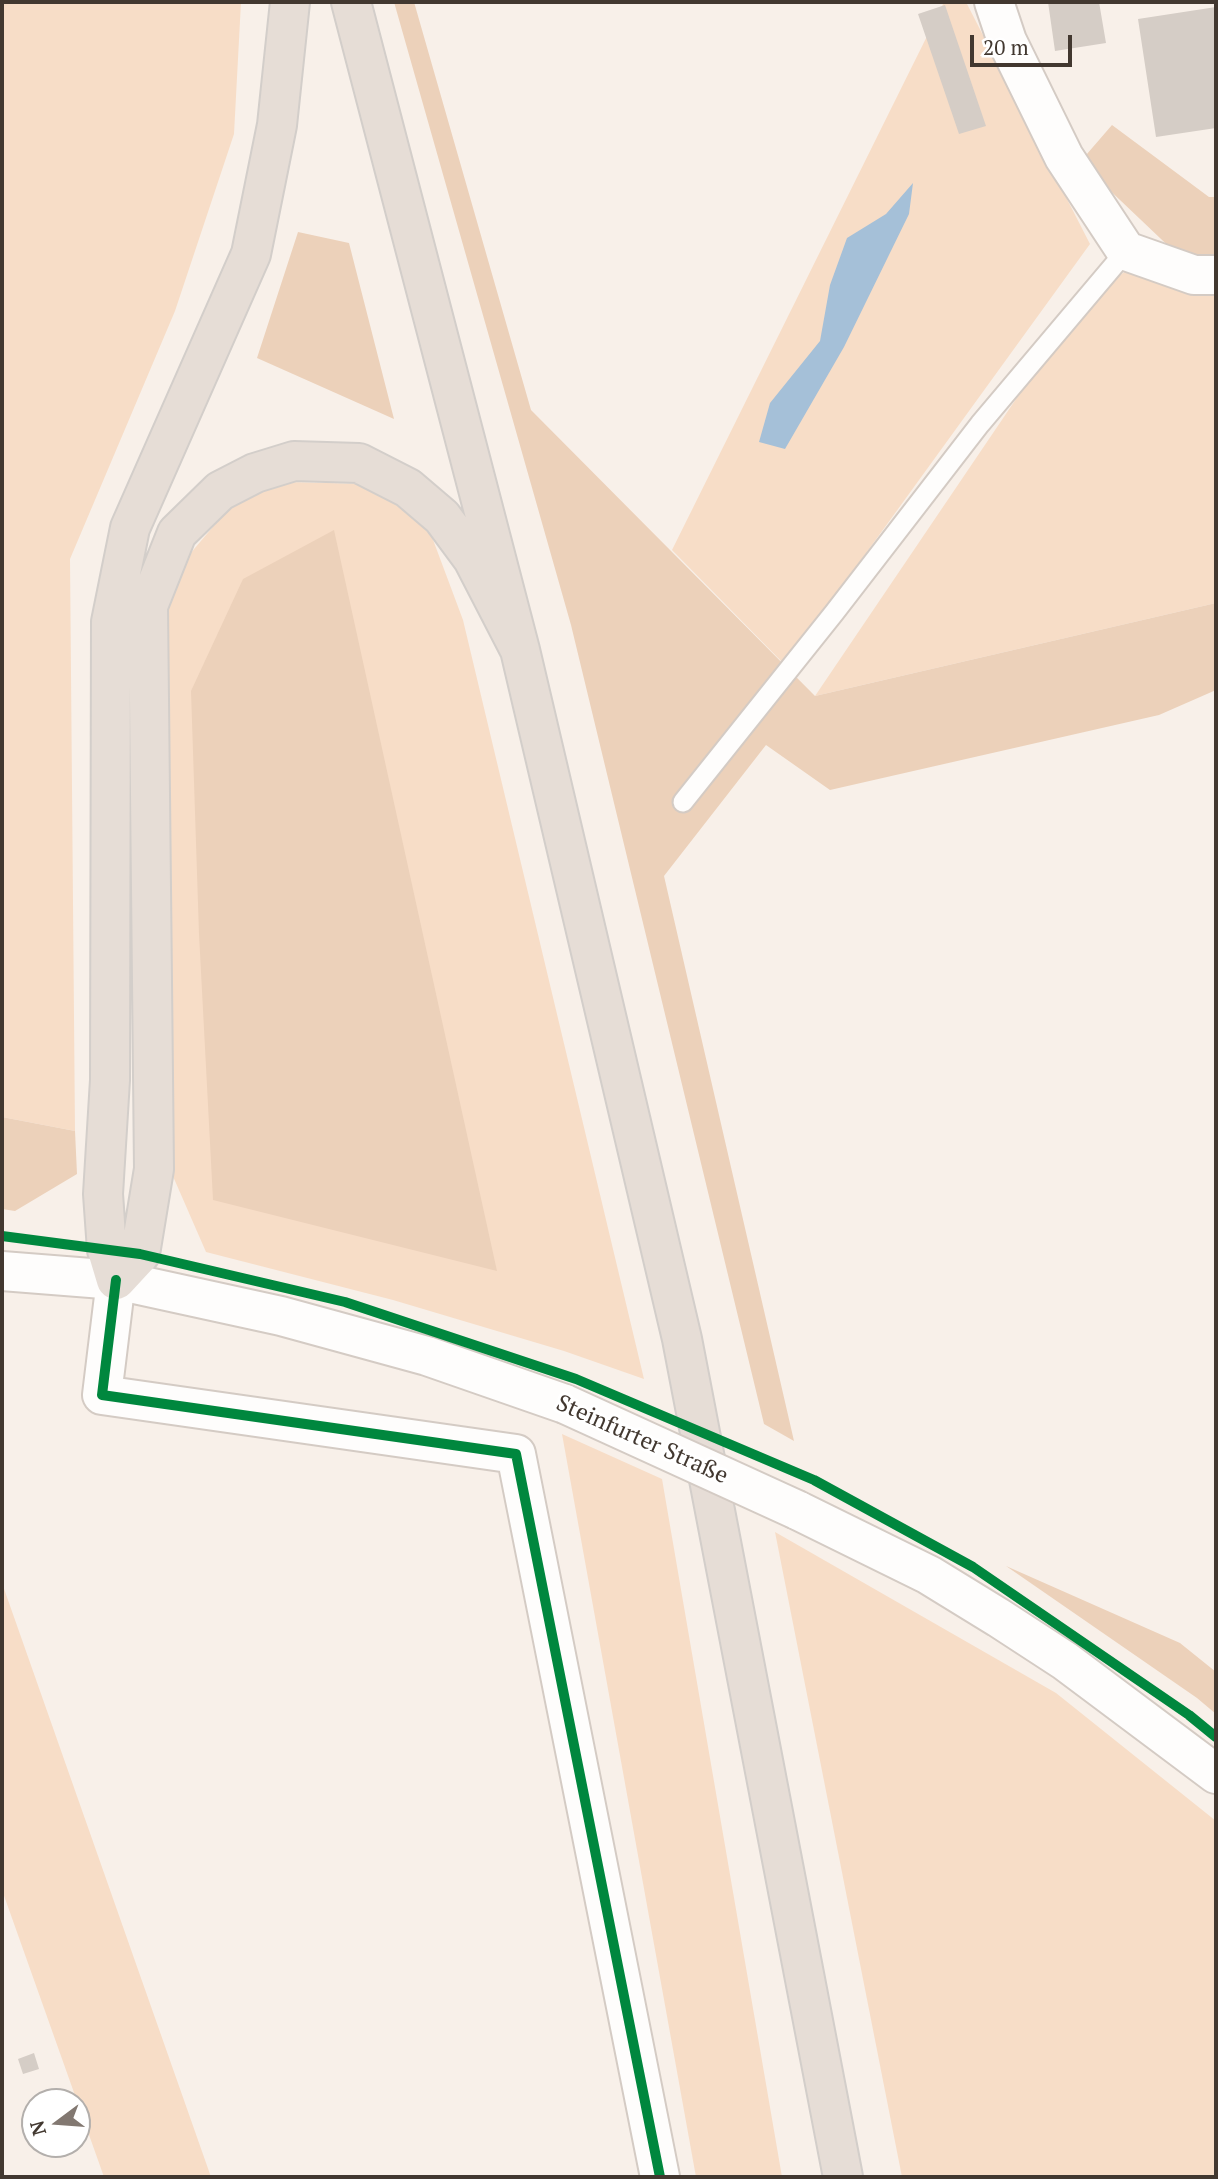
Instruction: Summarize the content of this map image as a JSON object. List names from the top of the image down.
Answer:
{
  "streets": {
    "street": ["Steinfurter Straße"]
  },
  "scale_bar": "20 m",
  "north": "left"
}
